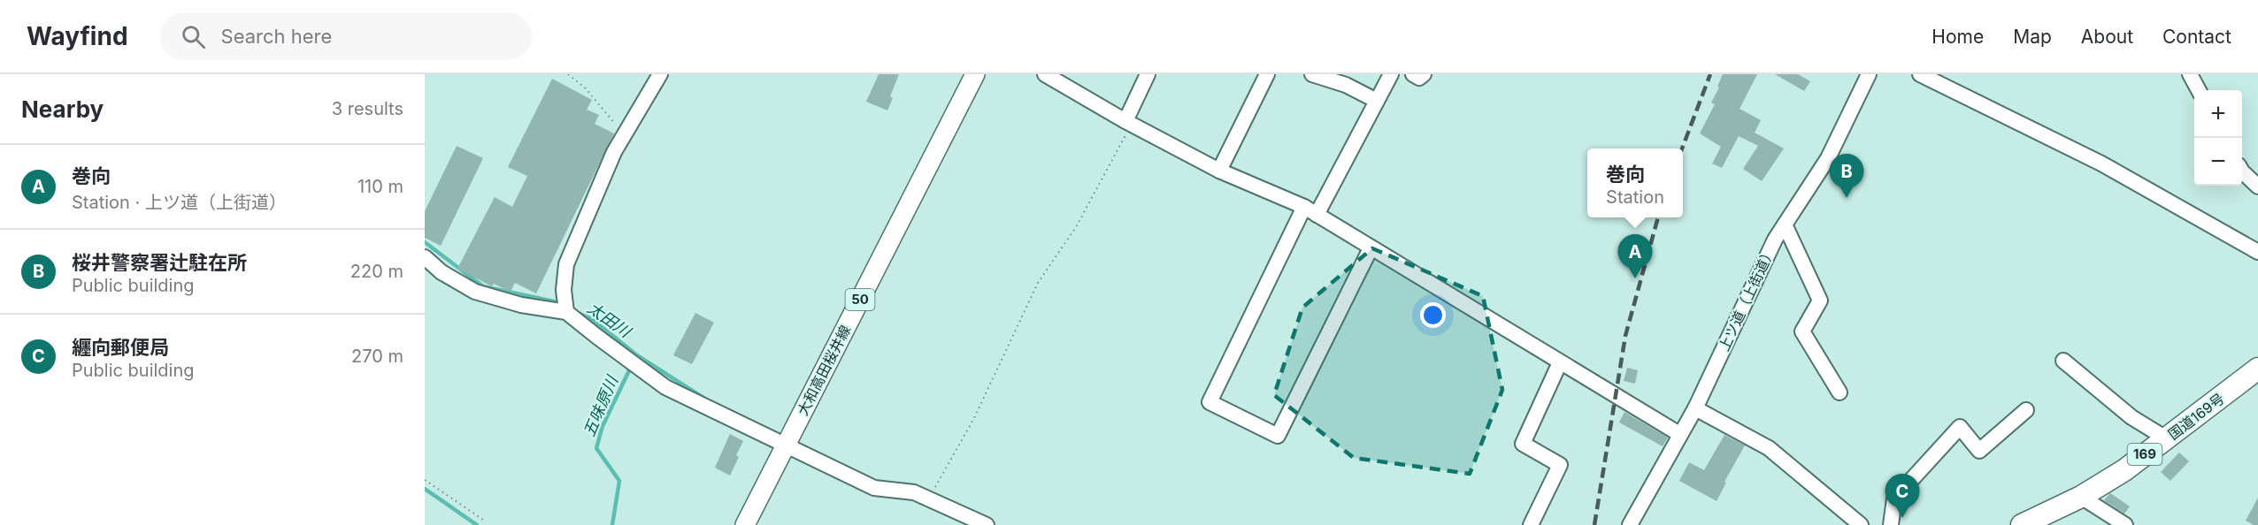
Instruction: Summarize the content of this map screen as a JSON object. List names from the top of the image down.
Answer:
{
  "streets": {
    "highway": ["国道169号", "169"],
    "main road": ["50", "大和高田桜井線"],
    "street": ["上ツ道（上街道）"]
  },
  "water": ["太田川", "五味原川"],
  "page": {
    "header": "Wayfind",
    "search": "Search here",
    "nav": [
      "Home",
      "Map",
      "About",
      "Contact"
    ],
    "heading": ["Nearby", "3 results"],
    "map_buttons": ["+", "−"],
    "list": [
      {
        "mark": "A",
        "name": "巻向",
        "note": "Station · 上ツ道（上街道）",
        "value": "110 m"
      },
      {
        "mark": "B",
        "name": "桜井警察署辻駐在所",
        "note": "Public building",
        "value": "220 m"
      },
      {
        "mark": "C",
        "name": "纒向郵便局",
        "note": "Public building",
        "value": "270 m"
      }
    ],
    "popup": ["巻向", "Station"],
    "pins": ["B", "A", "C"]
  }
}
